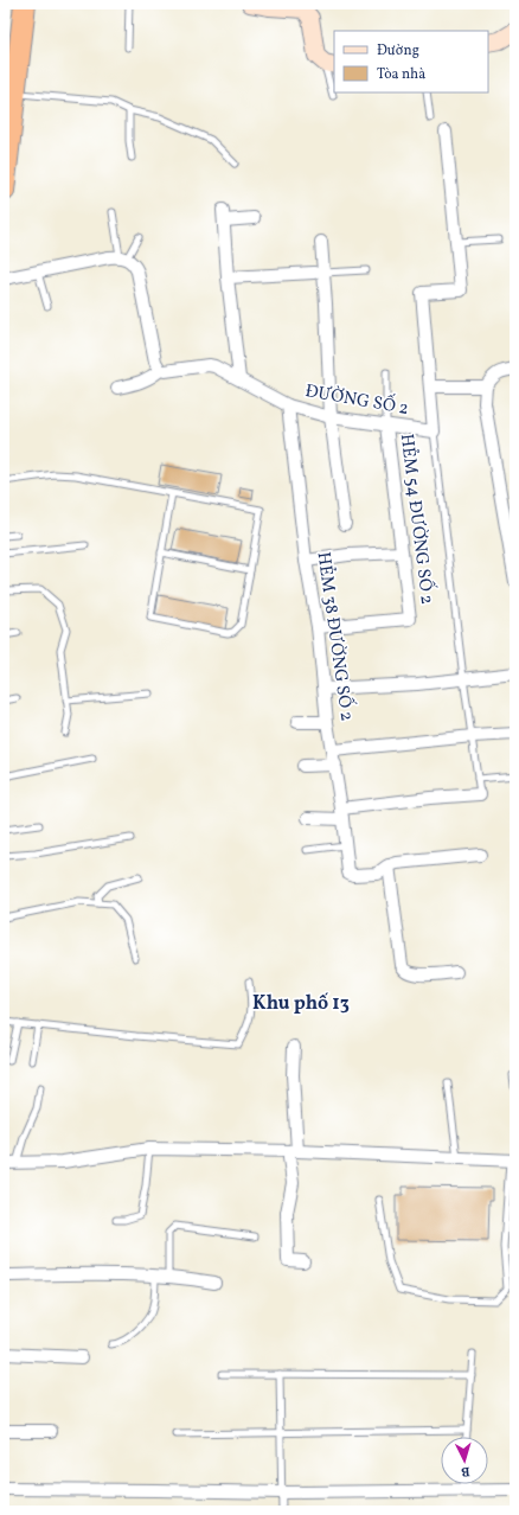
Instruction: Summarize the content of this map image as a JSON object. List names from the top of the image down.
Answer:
{
  "streets": {
    "street": ["ĐƯỜNG SỐ 2", "HẺM 54 ĐƯỜNG SỐ 2", "HẺM 38 ĐƯỜNG SỐ 2"]
  },
  "crossings": [
    ["ĐƯỜNG SỐ 2", "HẺM 54 ĐƯỜNG SỐ 2"],
    ["ĐƯỜNG SỐ 2", "HẺM 38 ĐƯỜNG SỐ 2"],
    ["HẺM 54 ĐƯỜNG SỐ 2", "HẺM 38 ĐƯỜNG SỐ 2"]
  ],
  "districts": ["Khu phố 13"],
  "legend": ["Đường", "Tòa nhà"],
  "north": "bottom"
}
